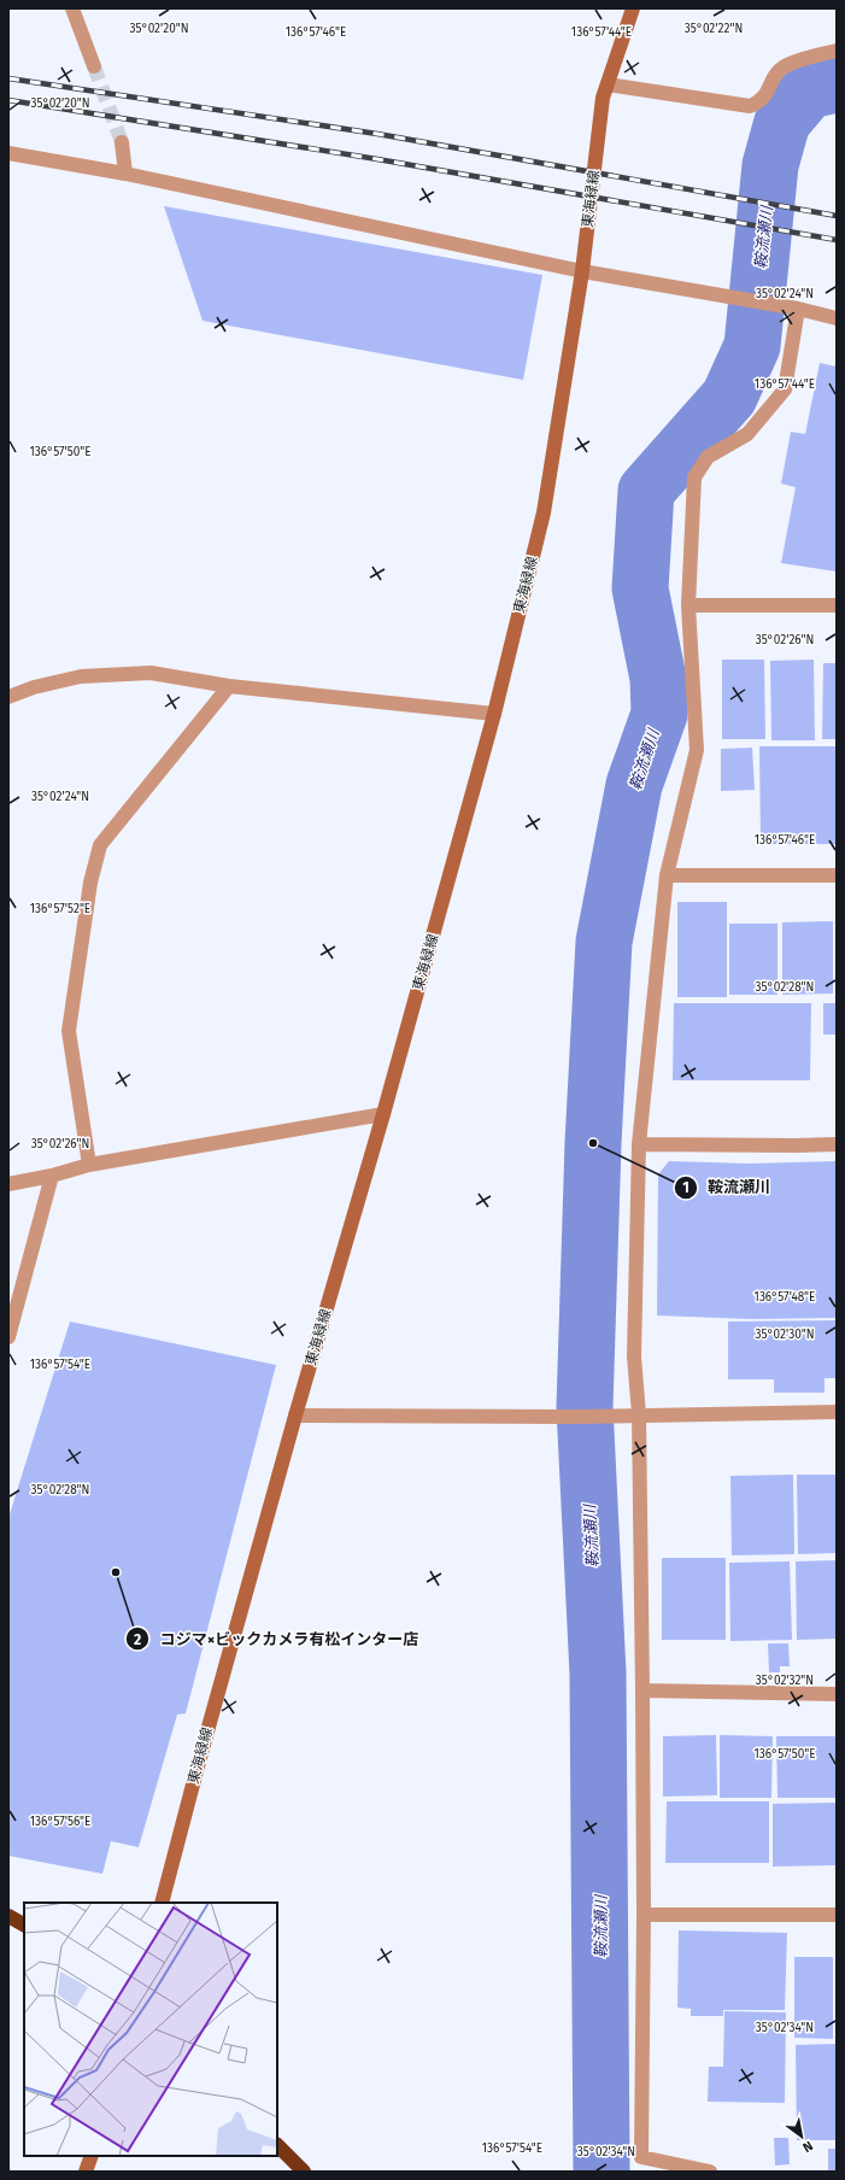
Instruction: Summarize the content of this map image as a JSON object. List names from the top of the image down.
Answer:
{
  "streets": {
    "main road": ["東海緑線"]
  },
  "water": ["鞍流瀬川"],
  "places": ["鞍流瀬川", "コジマ×ビックカメラ有松インター店"],
  "north": "bottom right",
  "coordinates": [
    "35°02'22\"N",
    "35°02'20\"N",
    "136°57'46\"E",
    "136°57'44\"E",
    "35°02'24\"N",
    "136°57'50\"E",
    "35°02'26\"N",
    "136°57'52\"E",
    "35°02'28\"N",
    "136°57'48\"E",
    "35°02'30\"N",
    "136°57'54\"E",
    "35°02'32\"N",
    "136°57'56\"E",
    "35°02'34\"N"
  ]
}
